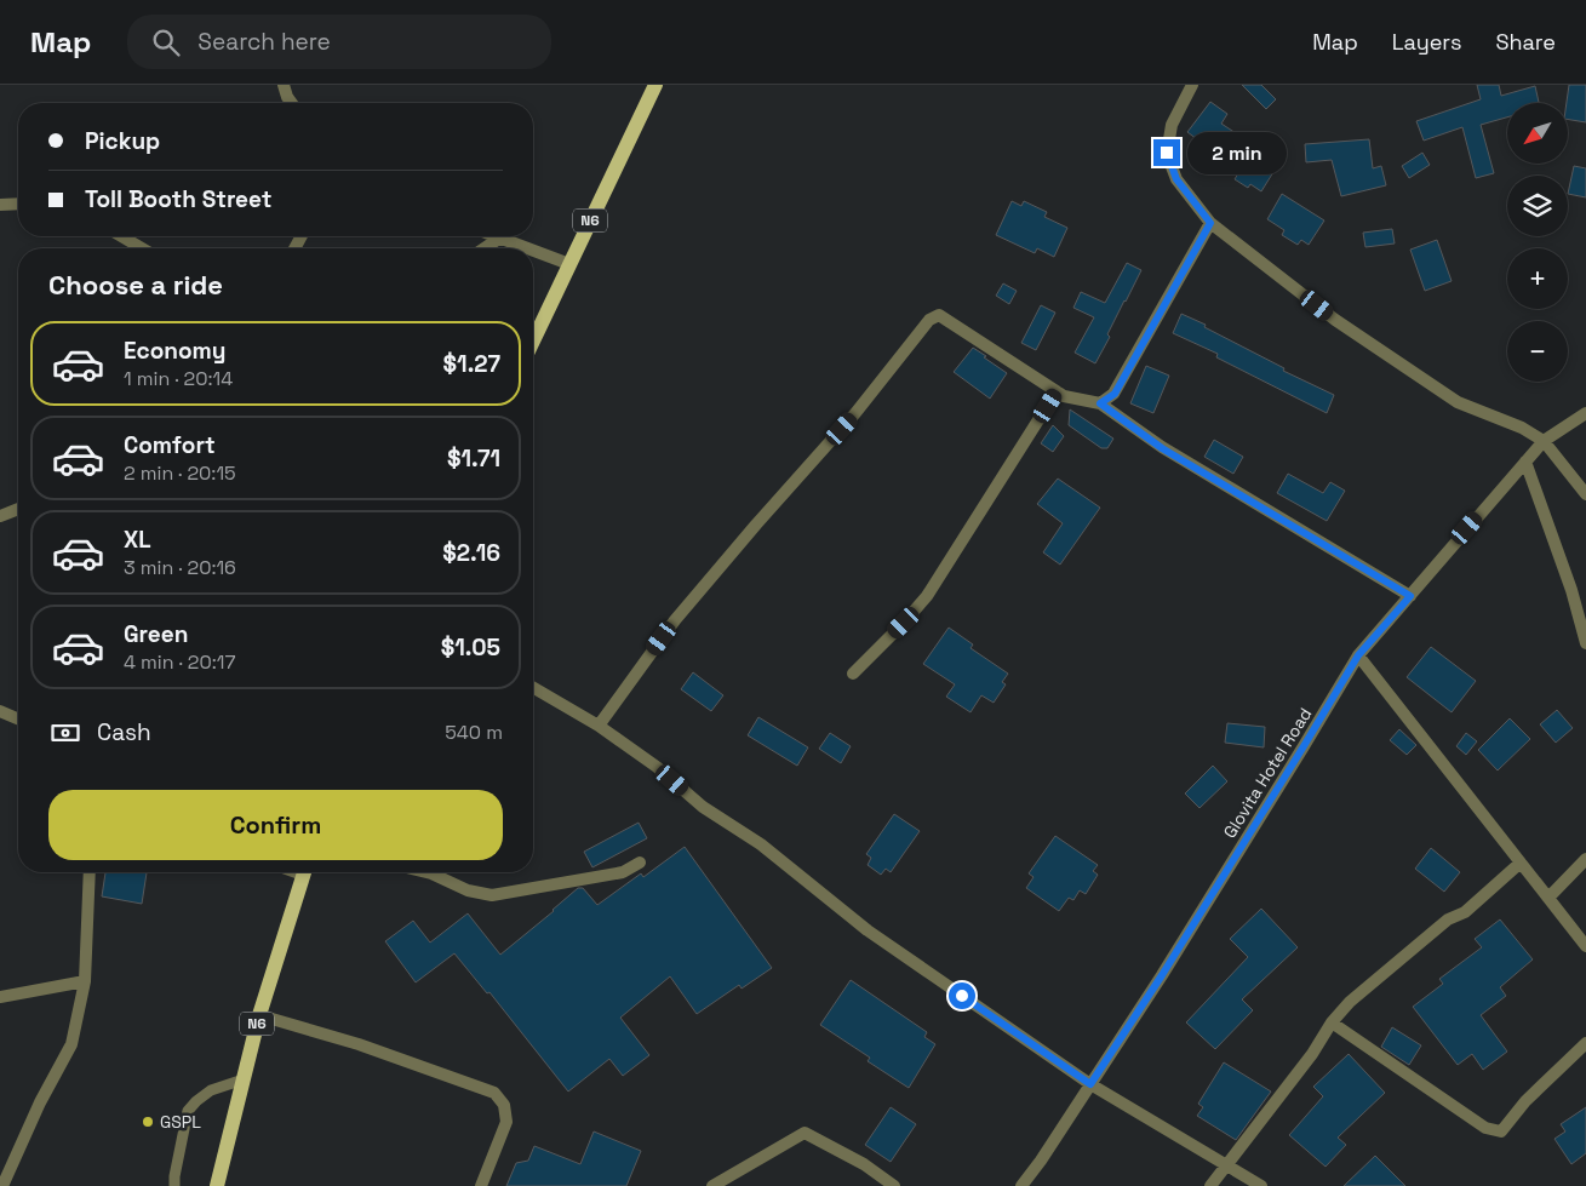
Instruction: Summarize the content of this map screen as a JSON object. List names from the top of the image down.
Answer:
{
  "streets": {
    "main road": ["N6"],
    "street": ["Glovita Hotel Road"]
  },
  "places": ["GSPL"],
  "north": "bottom left",
  "page": {
    "header": "Map",
    "search": "Search here",
    "nav": ["Map", "Layers", "Share"],
    "map_buttons": ["+", "−"],
    "banner": ["Pickup", "Toll Booth Street"],
    "bubble": "2 min",
    "heading": "Choose a ride",
    "list": [
      {
        "name": "Economy",
        "note": "1 min · 20:14",
        "value": "$1.27"
      },
      {
        "name": "Comfort",
        "note": "2 min · 20:15",
        "value": "$1.71"
      },
      {
        "name": "XL",
        "note": "3 min · 20:16",
        "value": "$2.16"
      },
      {
        "name": "Green",
        "note": "4 min · 20:17",
        "value": "$1.05"
      }
    ],
    "pay": ["Cash", "540 m"],
    "buttons": "Confirm"
  }
}
